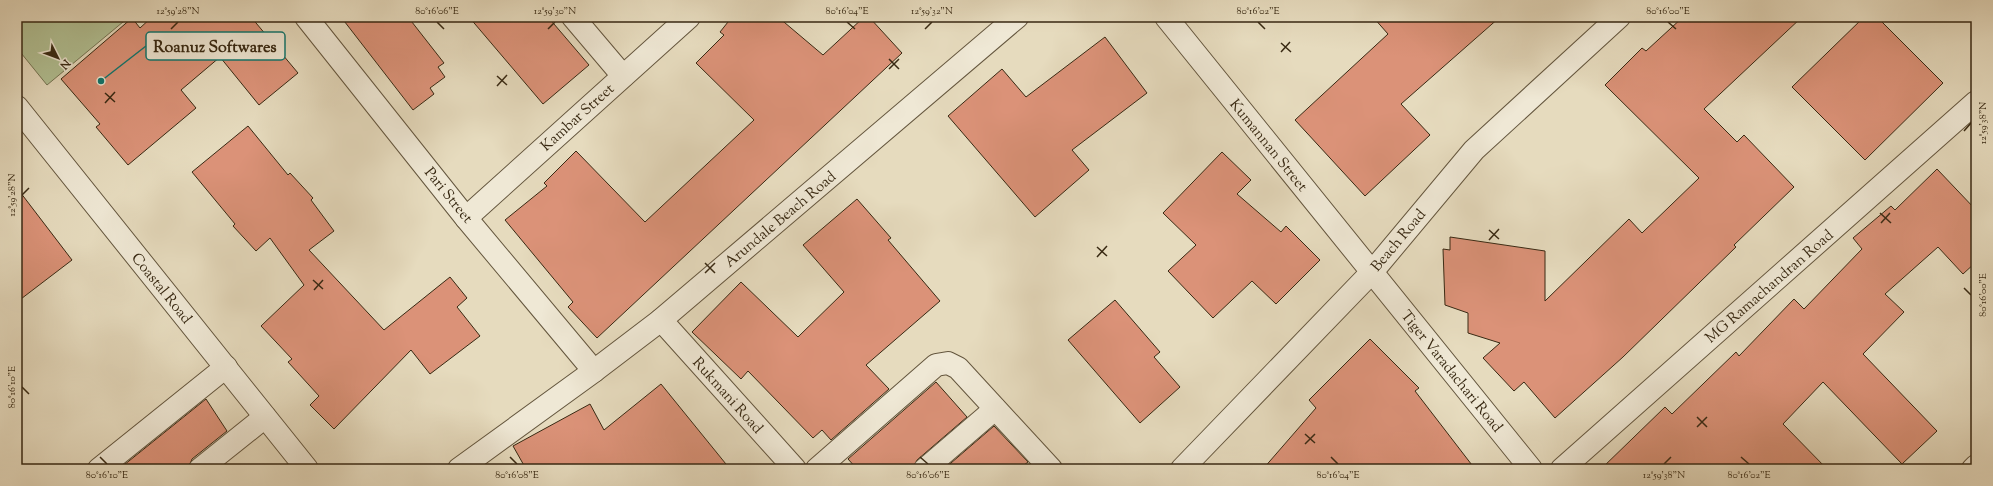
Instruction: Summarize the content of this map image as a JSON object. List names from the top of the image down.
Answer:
{
  "streets": {
    "street": [
      "Kambar Street",
      "Kumannan Street",
      "Pari Street",
      "Arundale Beach Road",
      "Beach Road",
      "MG Ramachandran Road",
      "Coastal Road",
      "Tiger Varadachari Road",
      "Rukmani Road"
    ]
  },
  "crossings": [
    ["Kambar Street", "Pari Street"],
    ["Kumannan Street", "Beach Road"],
    ["Kumannan Street", "Tiger Varadachari Road"],
    ["Pari Street", "Arundale Beach Road"],
    ["Arundale Beach Road", "Rukmani Road"],
    ["Beach Road", "Tiger Varadachari Road"]
  ],
  "places": ["Roanuz Softwares"],
  "north": "bottom right",
  "coordinates": [
    "12°59'28\"N",
    "80°16'06\"E",
    "12°59'30\"N",
    "80°16'04\"E",
    "12°59'32\"N",
    "80°16'02\"E",
    "80°16'00\"E",
    "12°59'38\"N",
    "80°16'10\"E",
    "80°16'08\"E"
  ]
}
